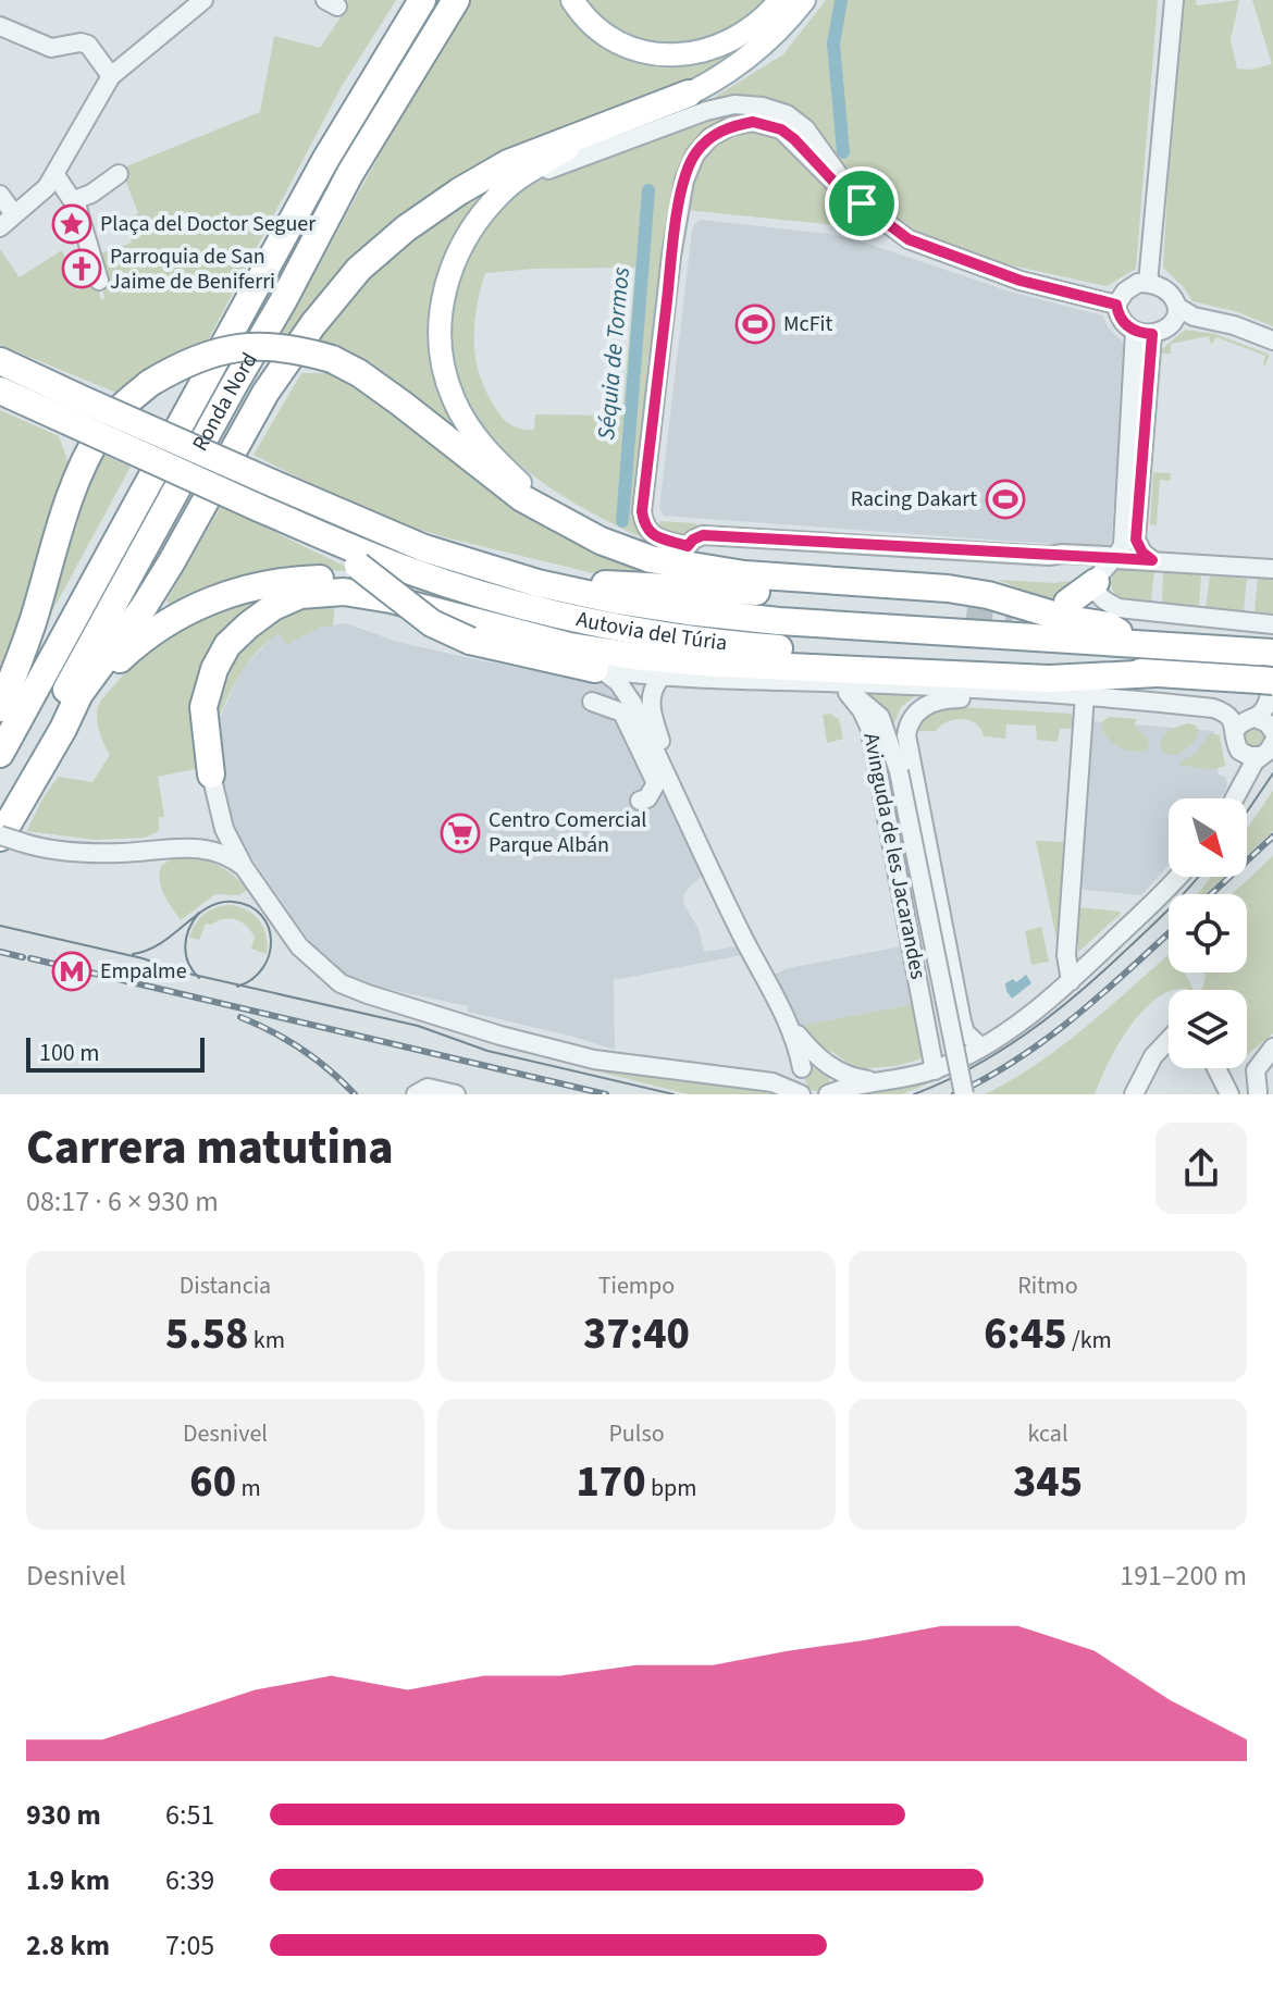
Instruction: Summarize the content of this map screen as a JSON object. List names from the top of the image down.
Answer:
{
  "streets": {
    "highway": ["Ronda Nord", "Autovia del Túria"],
    "street": ["Avinguda de les Jacarandes"]
  },
  "water": ["Séquia de Tormos"],
  "places": {
    "place": ["Plaça del Doctor Seguer"],
    "church": ["Parroquia de San Jaime de Beniferri"],
    "sports": ["McFit", "Racing Dakart"],
    "supermarket": ["Centro Comercial Parque Albán"],
    "metro station": ["Empalme"]
  },
  "scale_bar": "100 m",
  "north": "bottom right",
  "page": {
    "scale": "100 m",
    "heading": ["Carrera matutina", "08:17 · 6 × 930 m"],
    "stats": [
      ["Distancia", "5.58 km"],
      ["Tiempo", "37:40"],
      ["Ritmo", "6:45 /km"],
      ["Desnivel", "60 m"],
      ["Pulso", "170 bpm"],
      ["kcal", "345"]
    ],
    "chart": ["Desnivel", "191–200 m"],
    "list": [
      {
        "name": "930 m",
        "note": "6:51"
      },
      {
        "name": "1.9 km",
        "note": "6:39"
      },
      {
        "name": "2.8 km",
        "note": "7:05"
      }
    ]
  }
}
